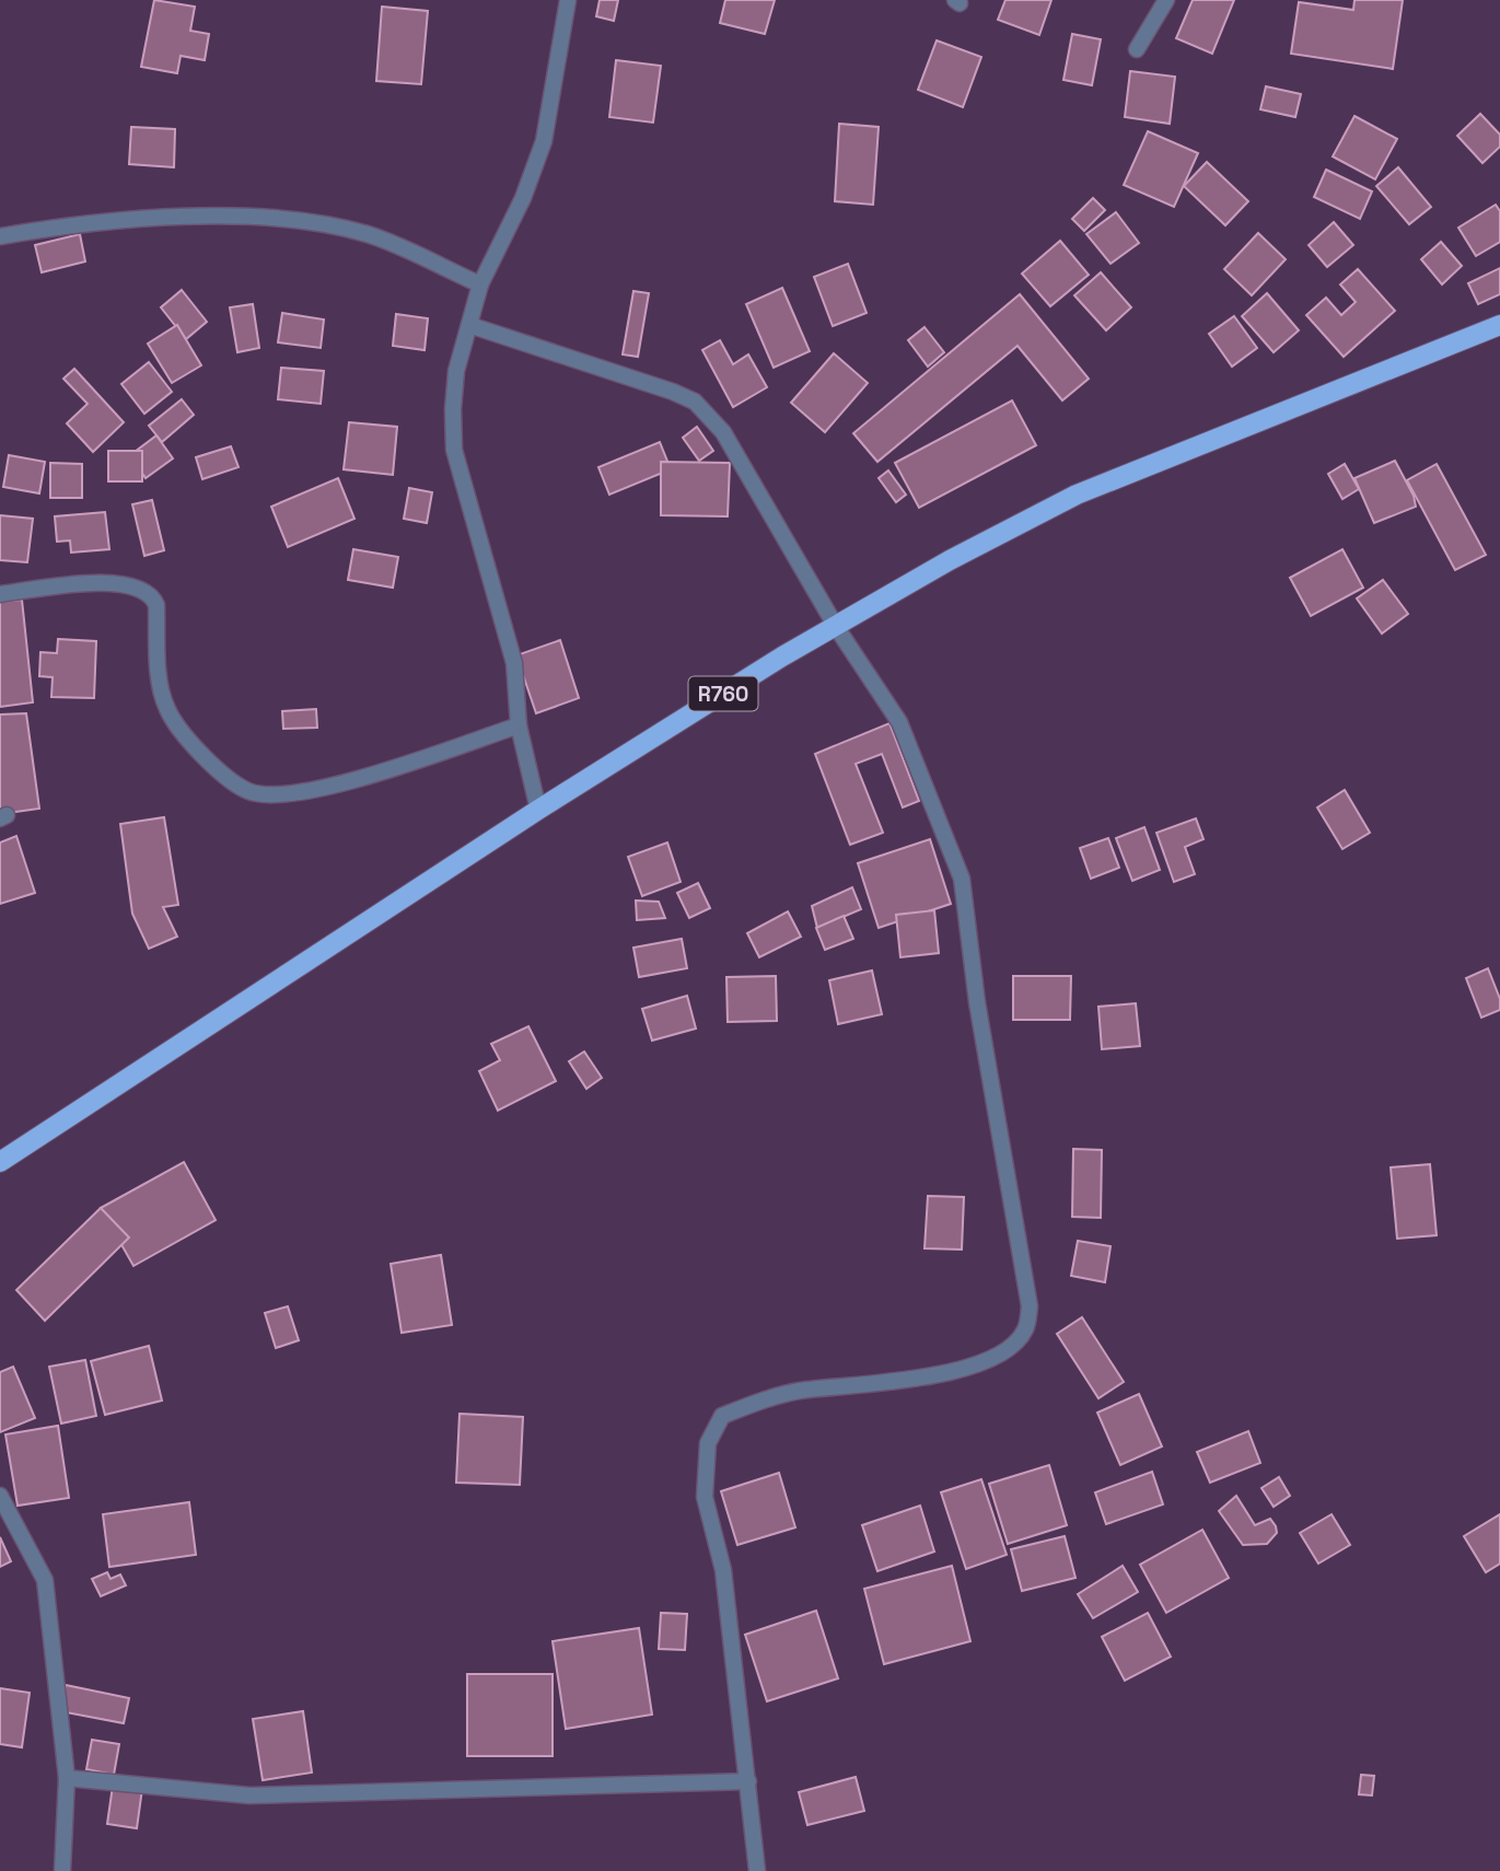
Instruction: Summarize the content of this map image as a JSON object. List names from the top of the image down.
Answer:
{
  "streets": {
    "main road": ["R760"]
  }
}
